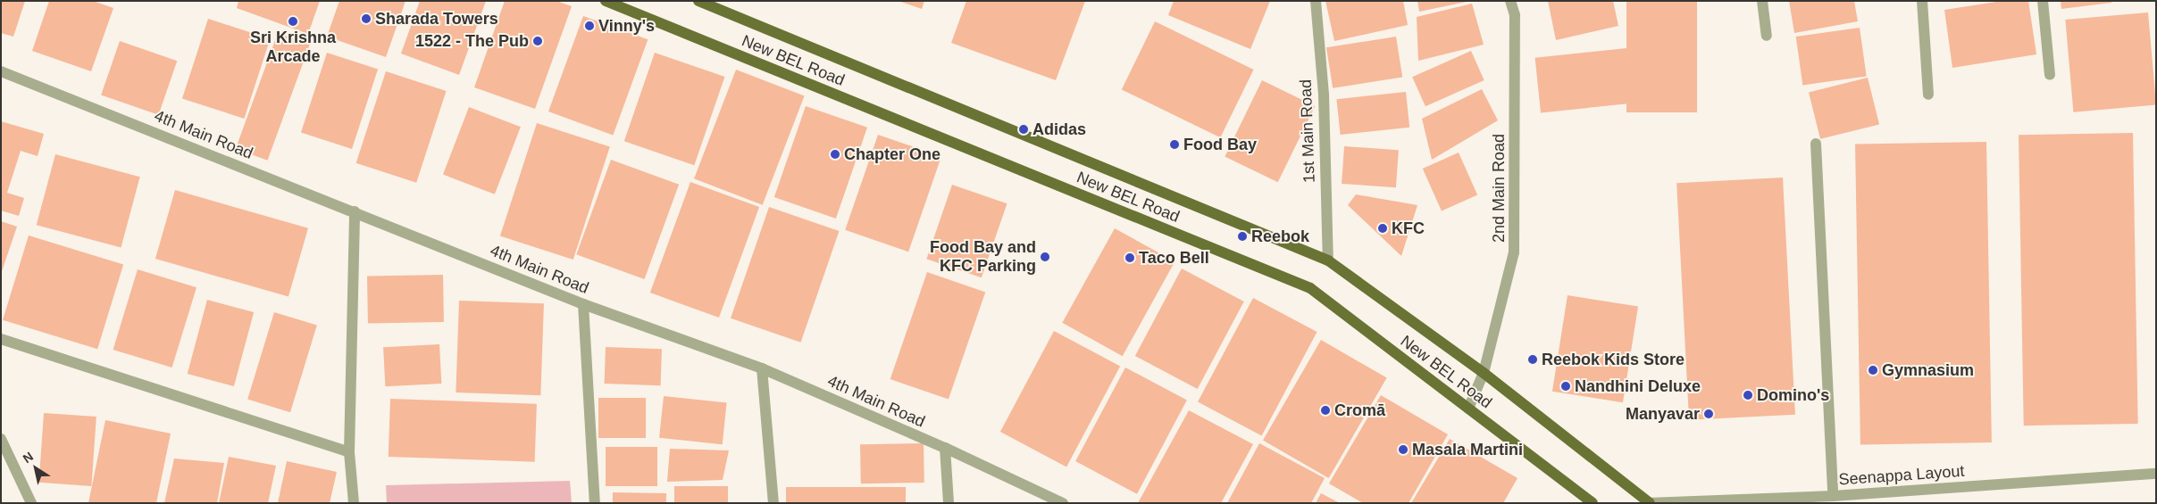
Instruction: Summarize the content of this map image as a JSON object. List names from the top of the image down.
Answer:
{
  "streets": {
    "main road": ["New BEL Road"],
    "street": [
      "1st Main Road",
      "4th Main Road",
      "2nd Main Road",
      "Seenappa Layout"
    ]
  },
  "crossings": [
    ["New BEL Road", "1st Main Road"],
    ["New BEL Road", "2nd Main Road"],
    ["New BEL Road", "Seenappa Layout"]
  ],
  "places": [
    "Sharada Towers",
    "Sri Krishna Arcade",
    "Vinny's",
    "1522 - The Pub",
    "Adidas",
    "Food Bay",
    "Chapter One",
    "KFC",
    "Reebok",
    "Food Bay and KFC Parking",
    "Taco Bell",
    "Reebok Kids Store",
    "Gymnasium",
    "Nandhini Deluxe",
    "Domino's",
    "Cromā",
    "Manyavar",
    "Masala Martini"
  ],
  "north": "top left"
}
